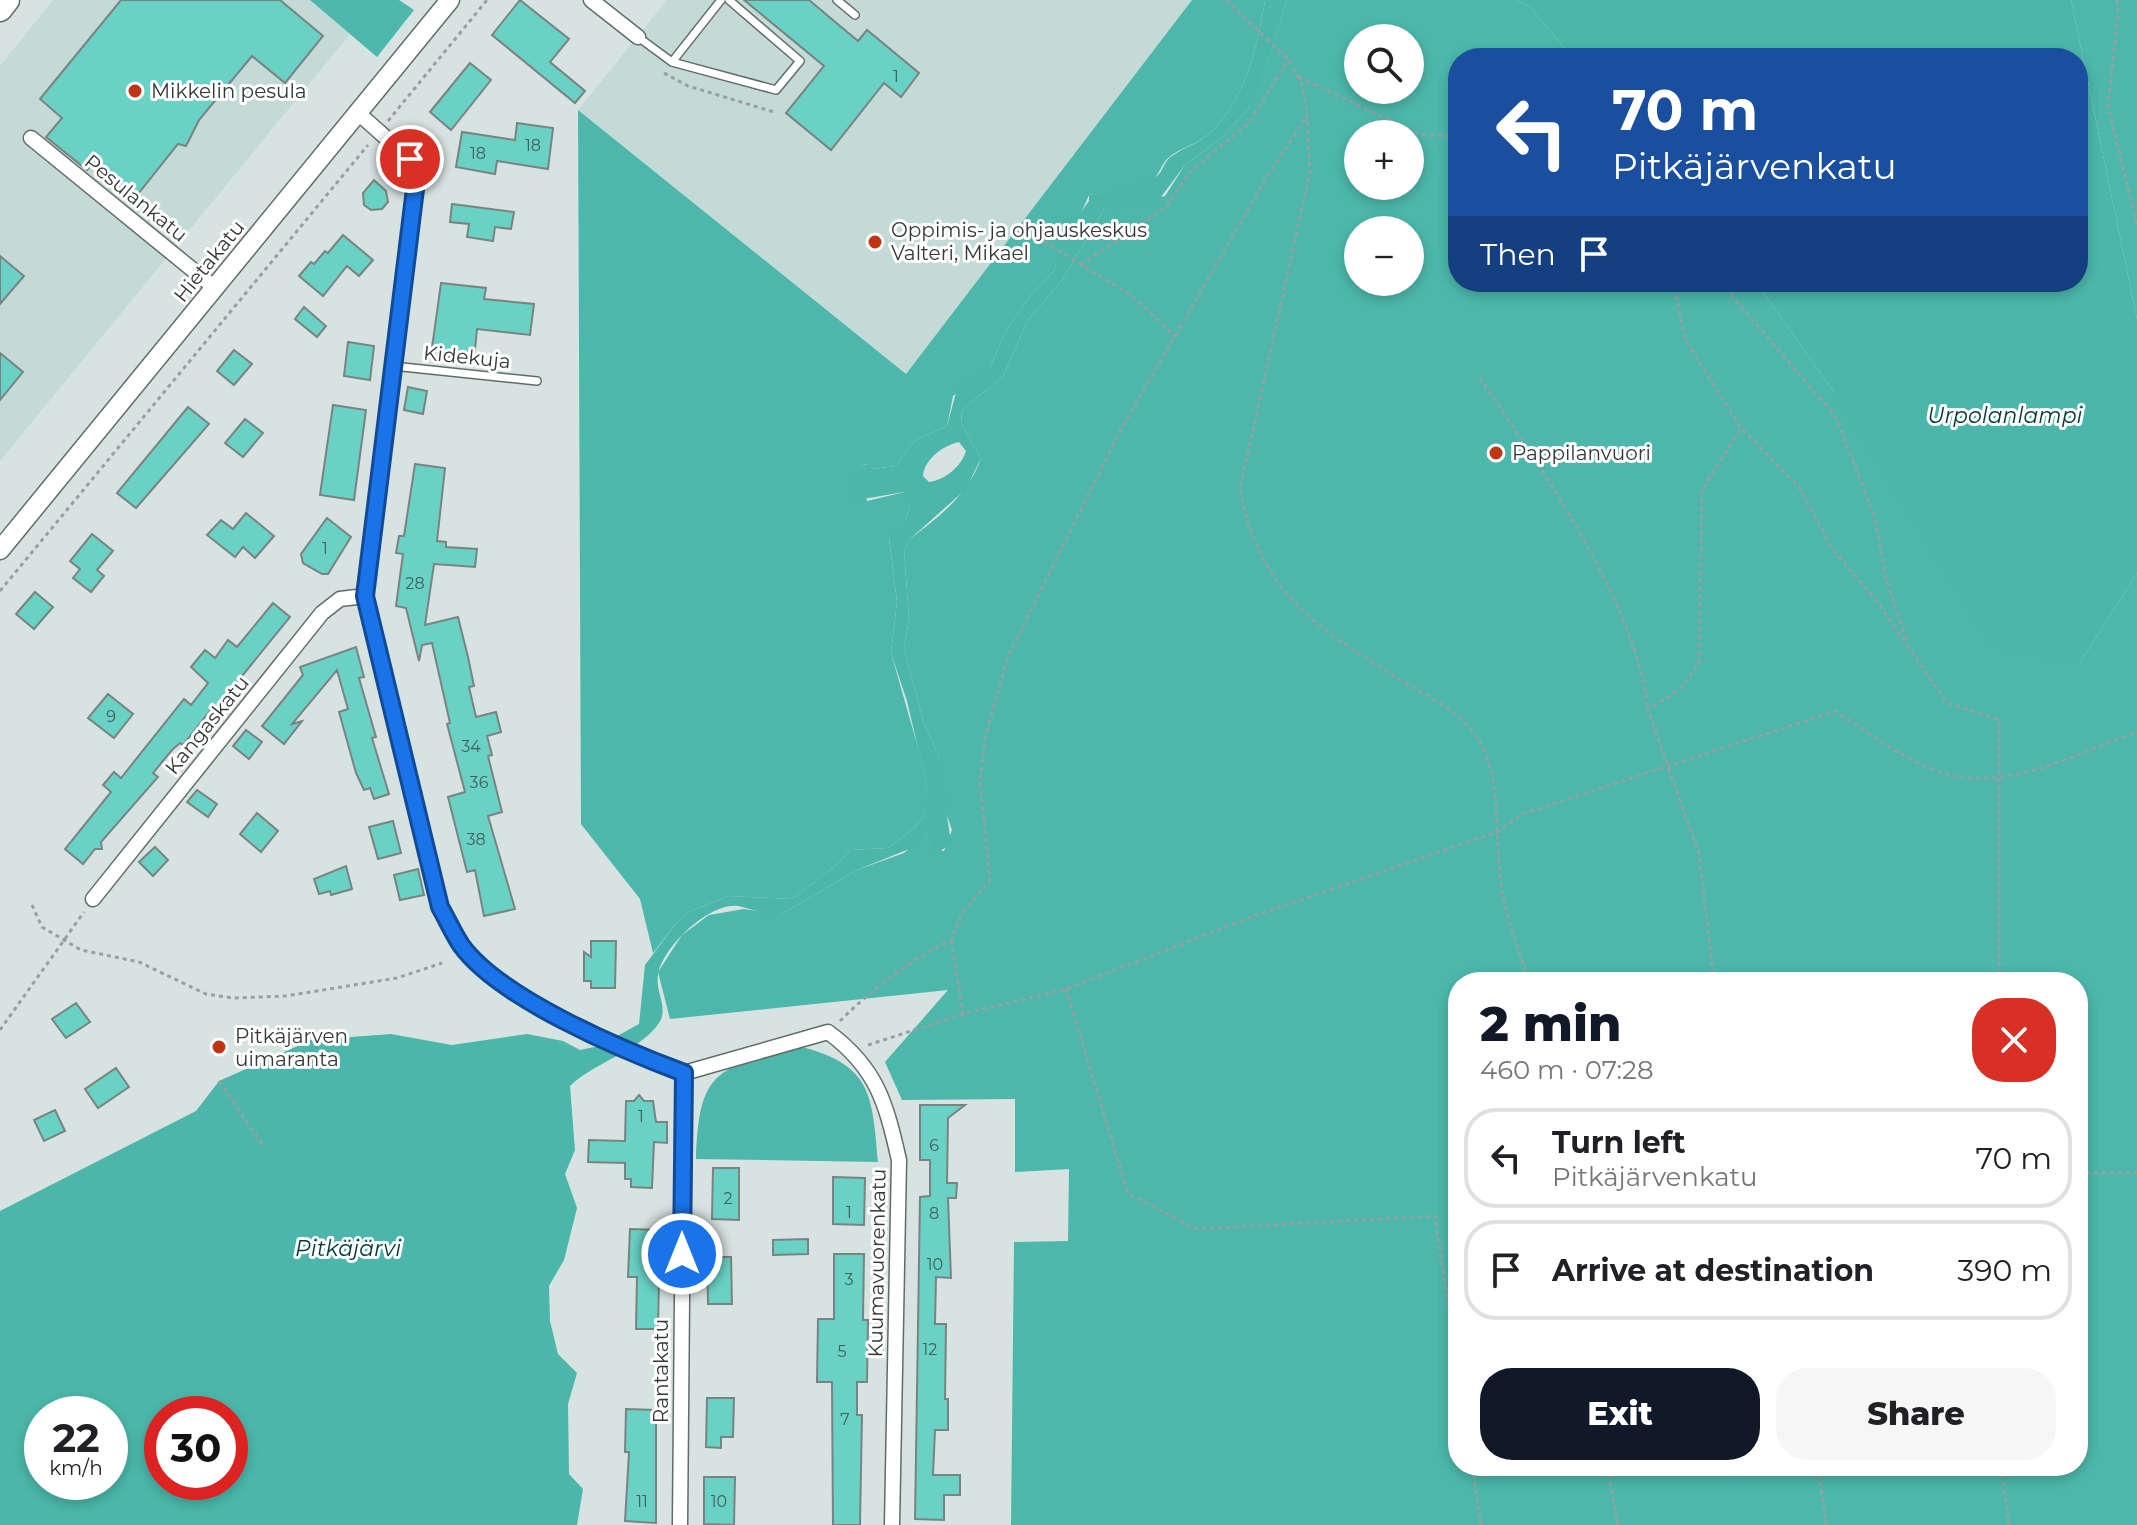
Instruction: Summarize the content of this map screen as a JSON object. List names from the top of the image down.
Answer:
{
  "streets": {
    "street": [
      "Pesulankatu",
      "Hietakatu",
      "Kangaskatu",
      "Kuumavuorenkatu",
      "Rantakatu"
    ],
    "lane": ["Kidekuja"]
  },
  "crossings": [
    ["Pesulankatu", "Hietakatu"]
  ],
  "water": ["Urpolanlampi", "Pitkäjärvi"],
  "places": [
    "Mikkelin pesula",
    "Oppimis- ja ohjauskeskus Valteri, Mikael",
    "Pappilanvuori",
    "Pitkäjärven uimaranta"
  ],
  "house_numbers": [
    "1",
    "18",
    "18",
    "1",
    "28",
    "9",
    "34",
    "36",
    "38",
    "1",
    "6",
    "2",
    "1",
    "8",
    "10",
    "3",
    "12",
    "5",
    "7",
    "11",
    "10"
  ],
  "page": {
    "map_buttons": ["+", "−"],
    "turn": ["70 m", "Pitkäjärvenkatu"],
    "then": "Then",
    "heading": ["2 min", "460 m · 07:28"],
    "list": [
      {
        "name": "Turn left",
        "note": "Pitkäjärvenkatu",
        "value": "70 m"
      },
      {
        "name": "Arrive at destination",
        "value": "390 m"
      }
    ],
    "buttons": ["Exit", "Share"],
    "speed": "22 km/h",
    "limit": "30"
  }
}
